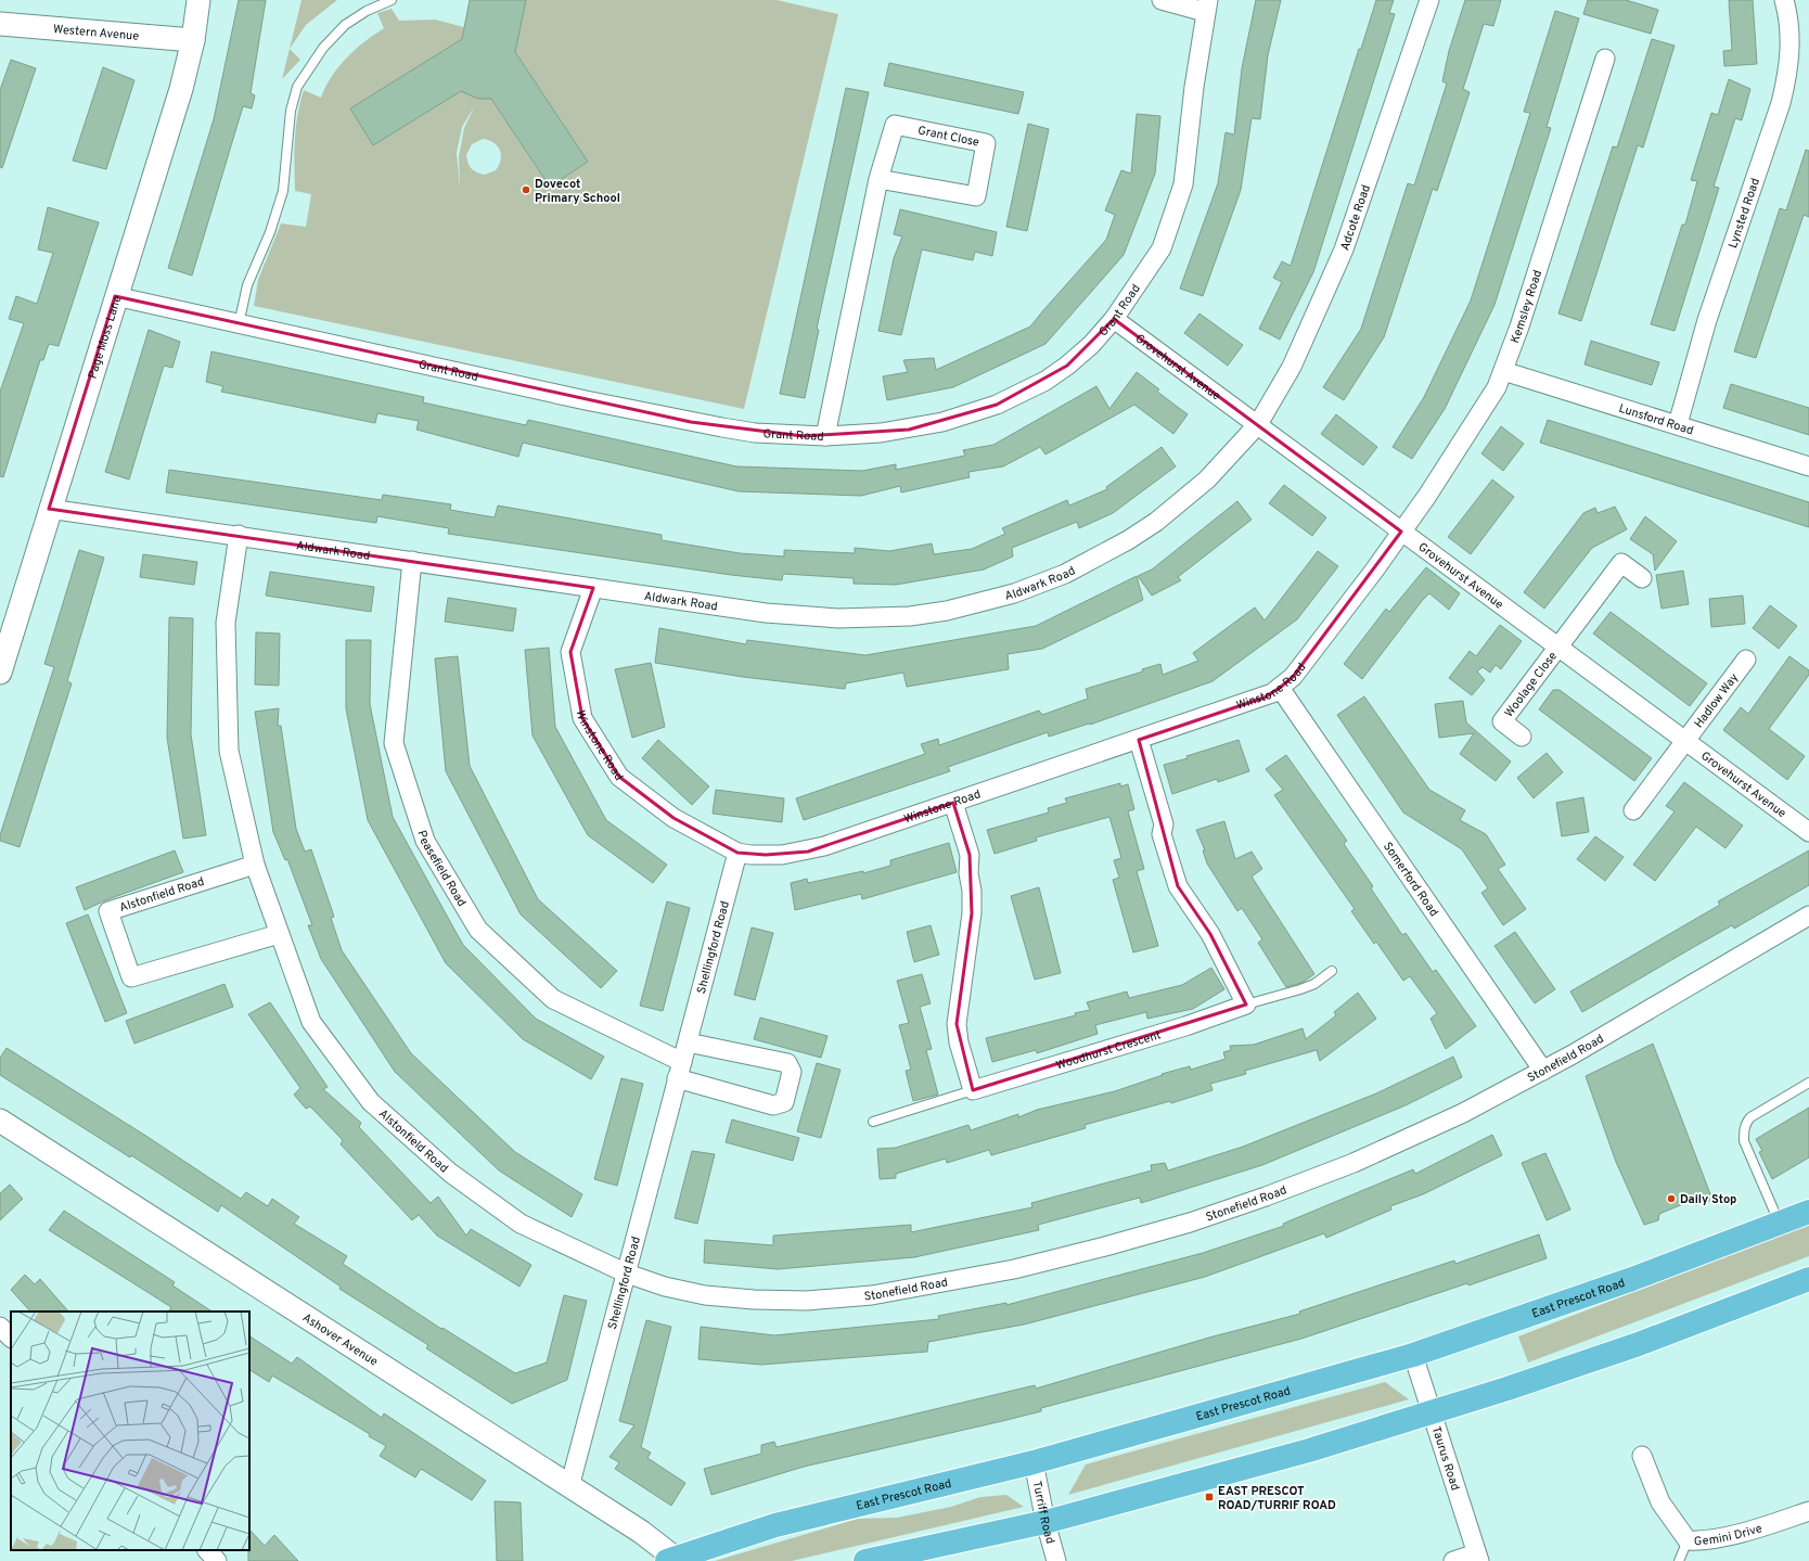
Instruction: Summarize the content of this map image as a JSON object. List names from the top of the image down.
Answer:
{
  "streets": {
    "highway": ["East Prescot Road"],
    "street": [
      "Western Avenue",
      "Grant Close",
      "Lynsted Road",
      "Adcote Road",
      "Kemsley Road",
      "Grant Road",
      "Page Moss Lane",
      "Grovehurst Avenue",
      "Lunsford Road",
      "Aldwark Road",
      "Woolage Close",
      "Winstone Road",
      "Hadlow Way",
      "Peasefield Road",
      "Somerford Road",
      "Alstonfield Road",
      "Shellingford Road",
      "Woodhurst Crescent",
      "Stonefield Road",
      "Ashover Avenue",
      "Taurus Road",
      "Turriff Road",
      "Gemini Drive"
    ]
  },
  "crossings": [
    ["Western Avenue", "Page Moss Lane"],
    ["Grant Close", "Grant Road"],
    ["Lynsted Road", "Lunsford Road"],
    ["Adcote Road", "Grovehurst Avenue"],
    ["Adcote Road", "Aldwark Road"],
    ["Kemsley Road", "Grovehurst Avenue"],
    ["Kemsley Road", "Lunsford Road"],
    ["Kemsley Road", "Winstone Road"],
    ["Grant Road", "Page Moss Lane"],
    ["Grant Road", "Grovehurst Avenue"],
    ["Page Moss Lane", "Aldwark Road"],
    ["Grovehurst Avenue", "Aldwark Road"],
    ["Grovehurst Avenue", "Woolage Close"],
    ["Grovehurst Avenue", "Winstone Road"],
    ["Grovehurst Avenue", "Hadlow Way"],
    ["Aldwark Road", "Winstone Road"],
    ["Aldwark Road", "Peasefield Road"],
    ["Aldwark Road", "Alstonfield Road"],
    ["Winstone Road", "Somerford Road"],
    ["Winstone Road", "Shellingford Road"],
    ["Peasefield Road", "Shellingford Road"],
    ["Somerford Road", "Stonefield Road"],
    ["Alstonfield Road", "Shellingford Road"],
    ["Alstonfield Road", "Stonefield Road"],
    ["Shellingford Road", "Stonefield Road"],
    ["Shellingford Road", "Ashover Avenue"],
    ["East Prescot Road", "Ashover Avenue"],
    ["East Prescot Road", "Taurus Road"],
    ["East Prescot Road", "Turriff Road"]
  ],
  "places": {
    "other": ["Dovecot Primary School", "Daily Stop"],
    "transit": ["EAST PRESCOT ROAD/TURRIF ROAD"]
  }
}
